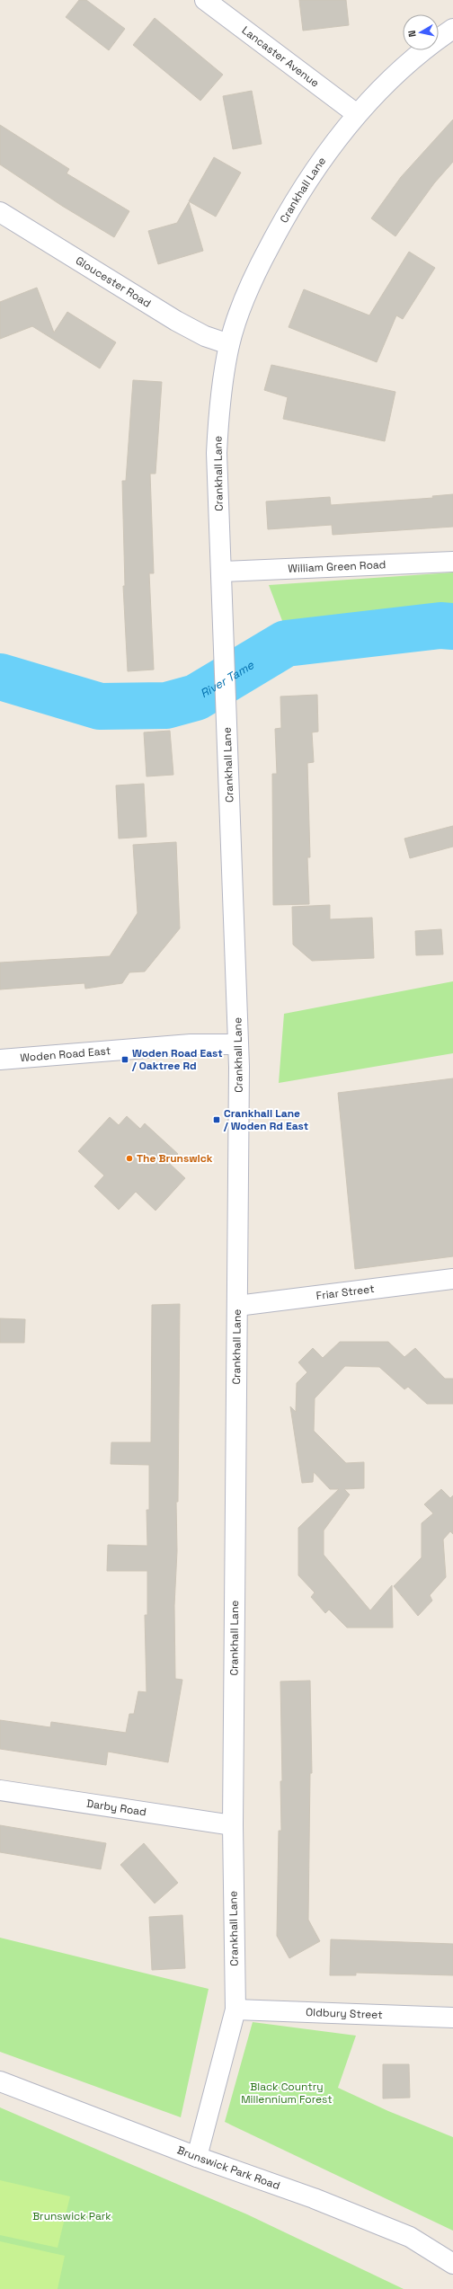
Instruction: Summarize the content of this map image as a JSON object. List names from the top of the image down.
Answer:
{
  "streets": {
    "street": [
      "Lancaster Avenue",
      "Crankhall Lane",
      "Gloucester Road",
      "William Green Road",
      "Woden Road East",
      "Friar Street",
      "Darby Road",
      "Oldbury Street",
      "Brunswick Park Road"
    ]
  },
  "crossings": [
    ["Lancaster Avenue", "Crankhall Lane"],
    ["Crankhall Lane", "Gloucester Road"],
    ["Crankhall Lane", "William Green Road"],
    ["Crankhall Lane", "Woden Road East"],
    ["Crankhall Lane", "Friar Street"],
    ["Crankhall Lane", "Darby Road"],
    ["Crankhall Lane", "Oldbury Street"],
    ["Crankhall Lane", "Brunswick Park Road"]
  ],
  "water": ["River Tame"],
  "parks": ["Black Country Millennium Forest", "Brunswick Park"],
  "places": {
    "transit": ["Woden Road East / Oaktree Rd", "Crankhall Lane / Woden Rd East"],
    "other": ["The Brunswick"]
  },
  "north": "left"
}
